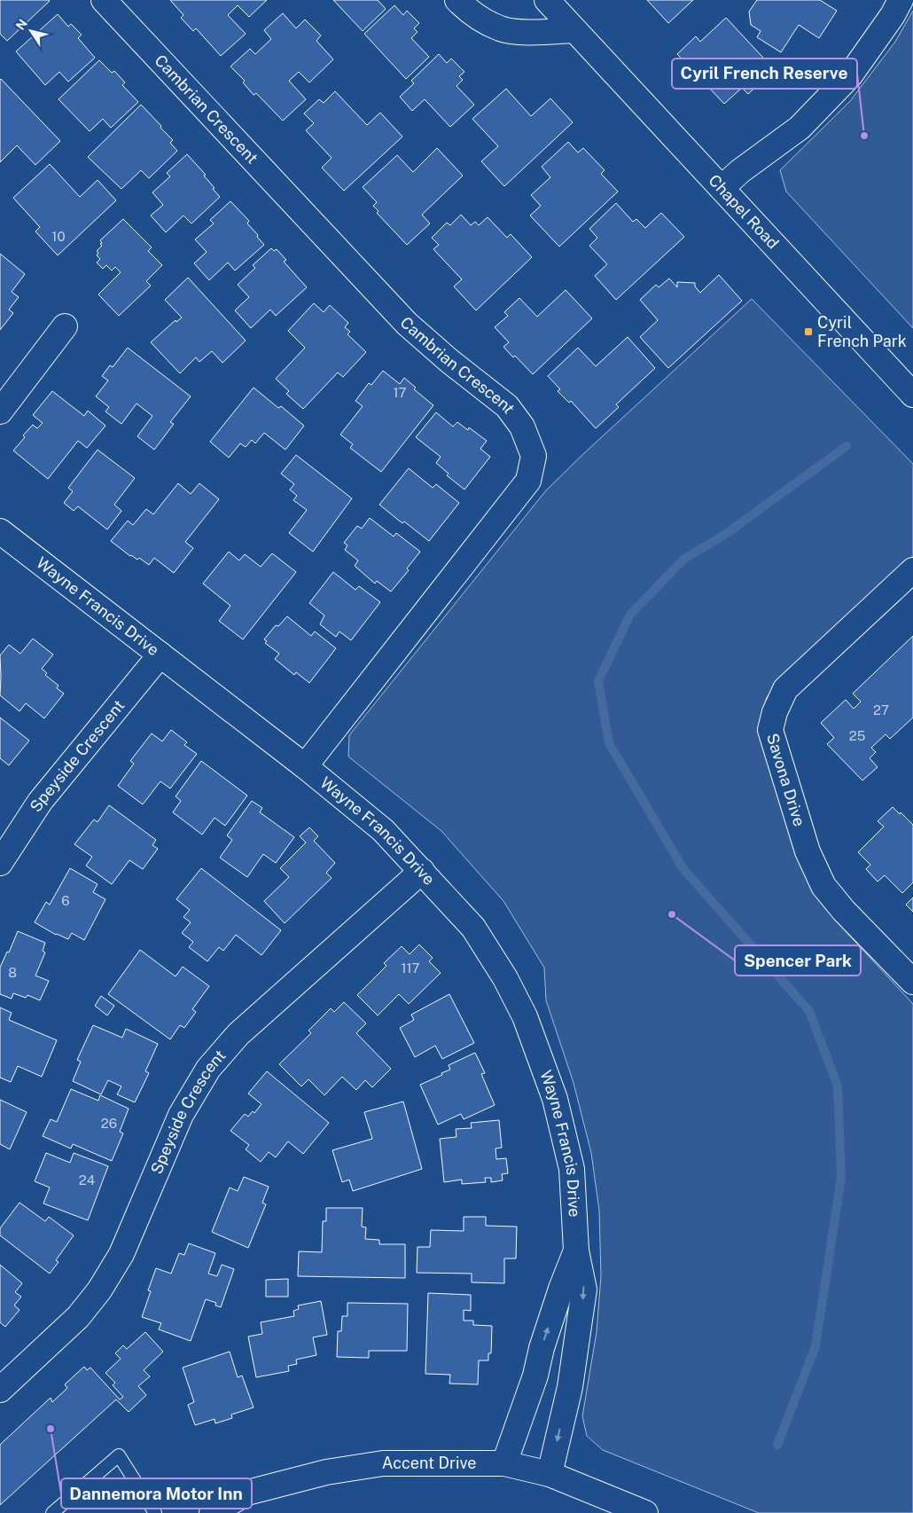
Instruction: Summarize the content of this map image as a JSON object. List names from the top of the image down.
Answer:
{
  "streets": {
    "street": [
      "Cambrian Crescent",
      "Chapel Road",
      "Wayne Francis Drive",
      "Speyside Crescent",
      "Savona Drive",
      "Accent Drive"
    ]
  },
  "crossings": [
    ["Cambrian Crescent", "Wayne Francis Drive"],
    ["Wayne Francis Drive", "Speyside Crescent"],
    ["Wayne Francis Drive", "Accent Drive"]
  ],
  "places": {
    "other": ["Cyril French Reserve", "Spencer Park", "Dannemora Motor Inn"],
    "transit": ["Cyril French Park"]
  },
  "house_numbers": [
    "10",
    "17",
    "27",
    "25",
    "6",
    "117",
    "8",
    "26",
    "24"
  ],
  "north": "top left"
}
